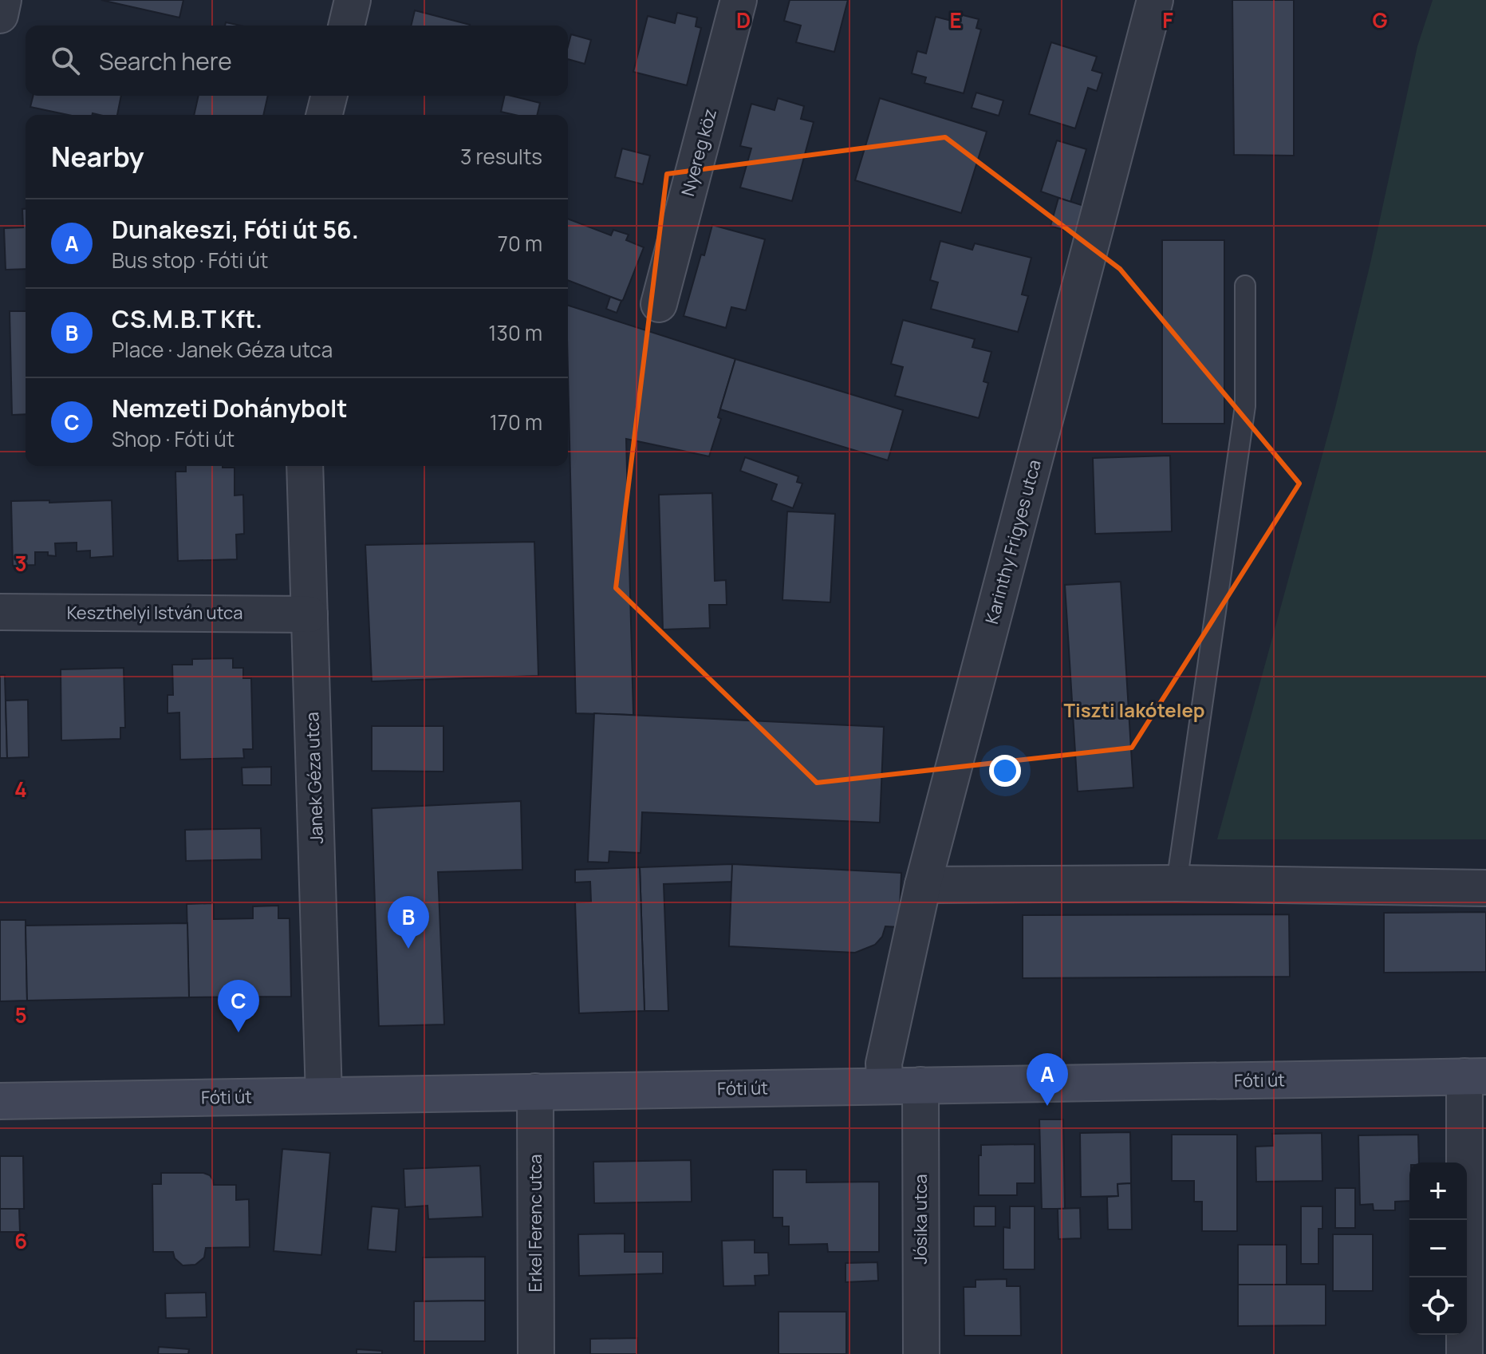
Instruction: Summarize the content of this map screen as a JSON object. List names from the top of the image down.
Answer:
{
  "streets": {
    "main road": ["Fóti út"],
    "street": [
      "Nyereg köz",
      "Karinthy Frigyes utca",
      "Keszthelyi István utca",
      "Janek Géza utca",
      "Jósika utca",
      "Erkel Ferenc utca"
    ]
  },
  "crossings": [
    ["Karinthy Frigyes utca", "Fóti út"],
    ["Keszthelyi István utca", "Janek Géza utca"],
    ["Janek Géza utca", "Fóti út"],
    ["Fóti út", "Jósika utca"],
    ["Fóti út", "Erkel Ferenc utca"]
  ],
  "districts": ["Tiszti lakótelep"],
  "page": {
    "search": "Search here",
    "heading": ["Nearby", "3 results"],
    "list": [
      {
        "mark": "A",
        "name": "Dunakeszi, Fóti út 56.",
        "note": "Bus stop · Fóti út",
        "value": "70 m"
      },
      {
        "mark": "B",
        "name": "CS.M.B.T Kft.",
        "note": "Place · Janek Géza utca",
        "value": "130 m"
      },
      {
        "mark": "C",
        "name": "Nemzeti Dohánybolt",
        "note": "Shop · Fóti út",
        "value": "170 m"
      }
    ],
    "pins": ["B", "C", "A"],
    "map_buttons": ["+", "−"]
  },
  "grid": {
    "columns": [
      "D",
      "E",
      "F",
      "G"
    ],
    "rows": [
      "3",
      "4",
      "5",
      "6"
    ]
  }
}
